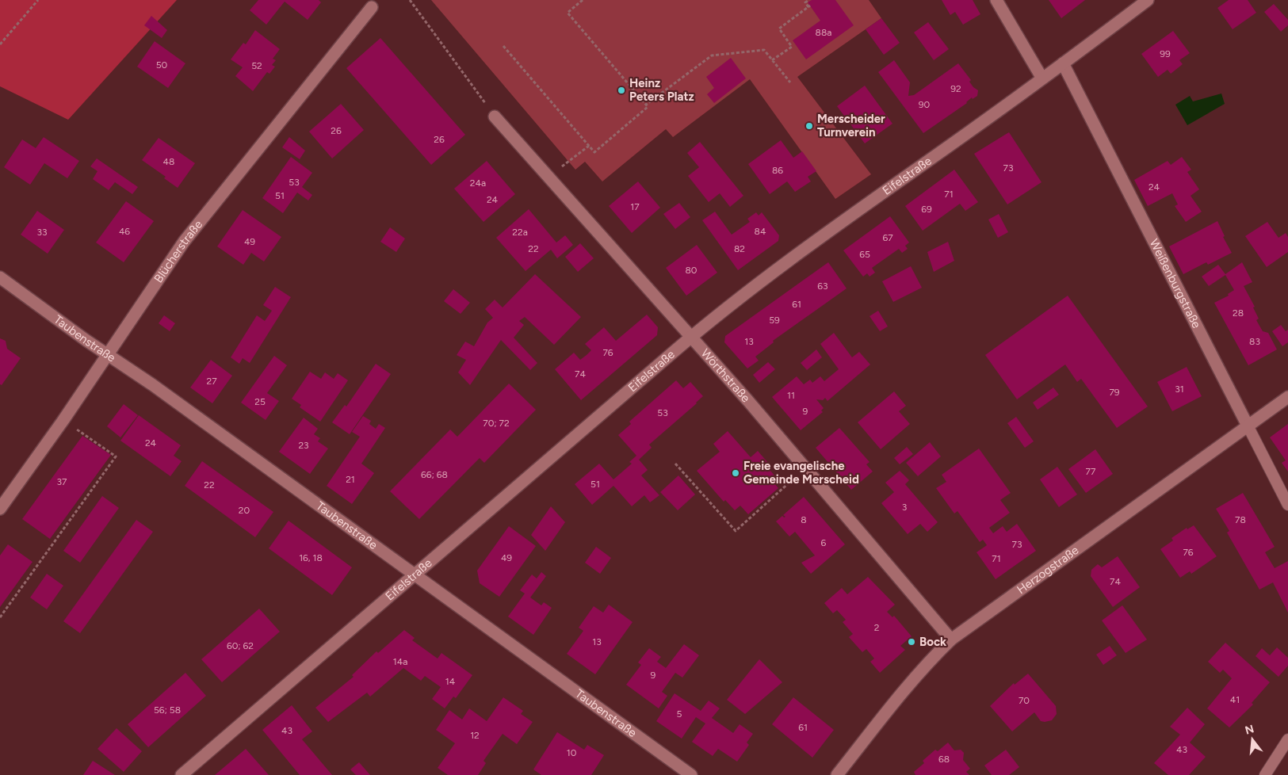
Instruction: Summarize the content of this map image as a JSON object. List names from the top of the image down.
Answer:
{
  "streets": {
    "street": [
      "Eifelstraße",
      "Blücherstraße",
      "Weißenburgstraße",
      "Taubenstraße",
      "Wörthstraße",
      "Herzogstraße"
    ]
  },
  "crossings": [
    ["Eifelstraße", "Weißenburgstraße"],
    ["Eifelstraße", "Taubenstraße"],
    ["Eifelstraße", "Wörthstraße"],
    ["Blücherstraße", "Taubenstraße"],
    ["Weißenburgstraße", "Herzogstraße"],
    ["Wörthstraße", "Herzogstraße"]
  ],
  "places": [
    "Heinz Peters Platz",
    "Merscheider Turnverein",
    "Freie evangelische Gemeinde Merscheid",
    "Bock"
  ],
  "house_numbers": [
    "88a",
    "99",
    "50",
    "52",
    "92",
    "90",
    "26",
    "26",
    "48",
    "73",
    "86",
    "53",
    "24a",
    "24",
    "71",
    "51",
    "24",
    "17",
    "69",
    "46",
    "84",
    "33",
    "22a",
    "67",
    "49",
    "22",
    "82",
    "65",
    "80",
    "63",
    "61",
    "28",
    "59",
    "13",
    "83",
    "76",
    "74",
    "27",
    "31",
    "79",
    "11",
    "25",
    "9",
    "53",
    "70; 72",
    "24",
    "23",
    "77",
    "66; 68",
    "21",
    "37",
    "51",
    "22",
    "3",
    "20",
    "8",
    "78",
    "6",
    "73",
    "76",
    "16, 18",
    "49",
    "71",
    "74",
    "2",
    "13",
    "60; 62",
    "14a",
    "9",
    "14",
    "41",
    "70",
    "56; 58",
    "5",
    "61",
    "43",
    "12",
    "43",
    "10",
    "68"
  ],
  "north": "top"
}
